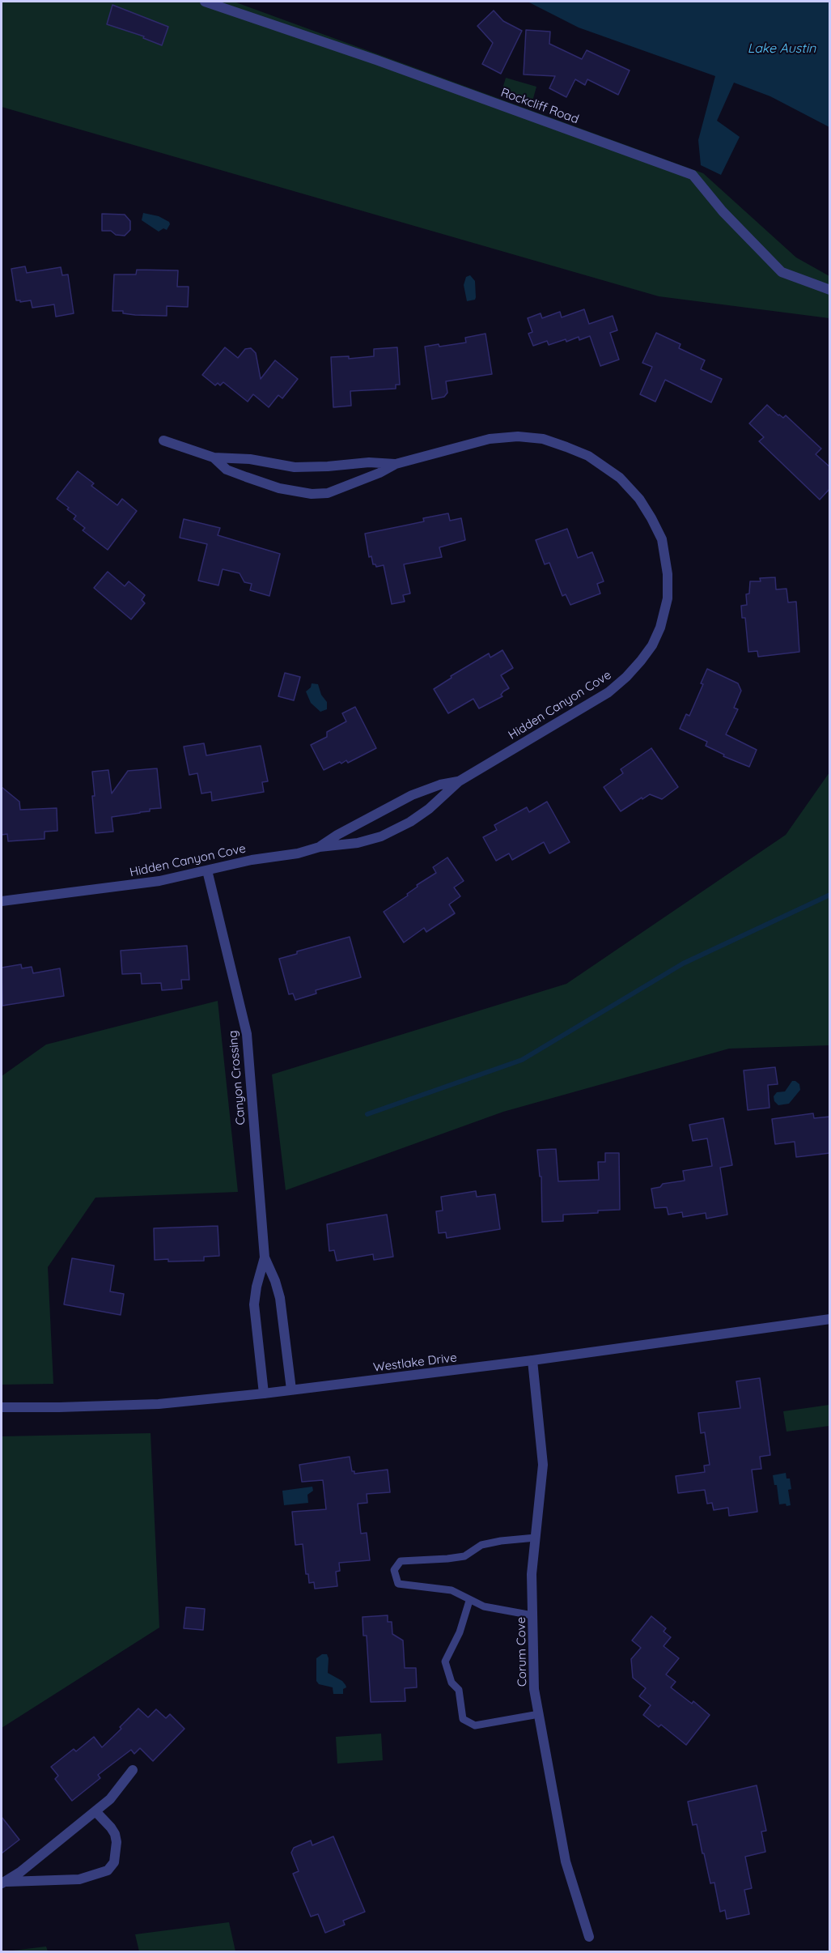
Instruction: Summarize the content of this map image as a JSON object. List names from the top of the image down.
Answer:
{
  "streets": {
    "street": [
      "Rockcliff Road",
      "Hidden Canyon Cove",
      "Canyon Crossing",
      "Westlake Drive",
      "Corum Cove"
    ]
  },
  "crossings": [
    ["Hidden Canyon Cove", "Canyon Crossing"],
    ["Canyon Crossing", "Westlake Drive"],
    ["Westlake Drive", "Corum Cove"]
  ],
  "water": ["Lake Austin"]
}
